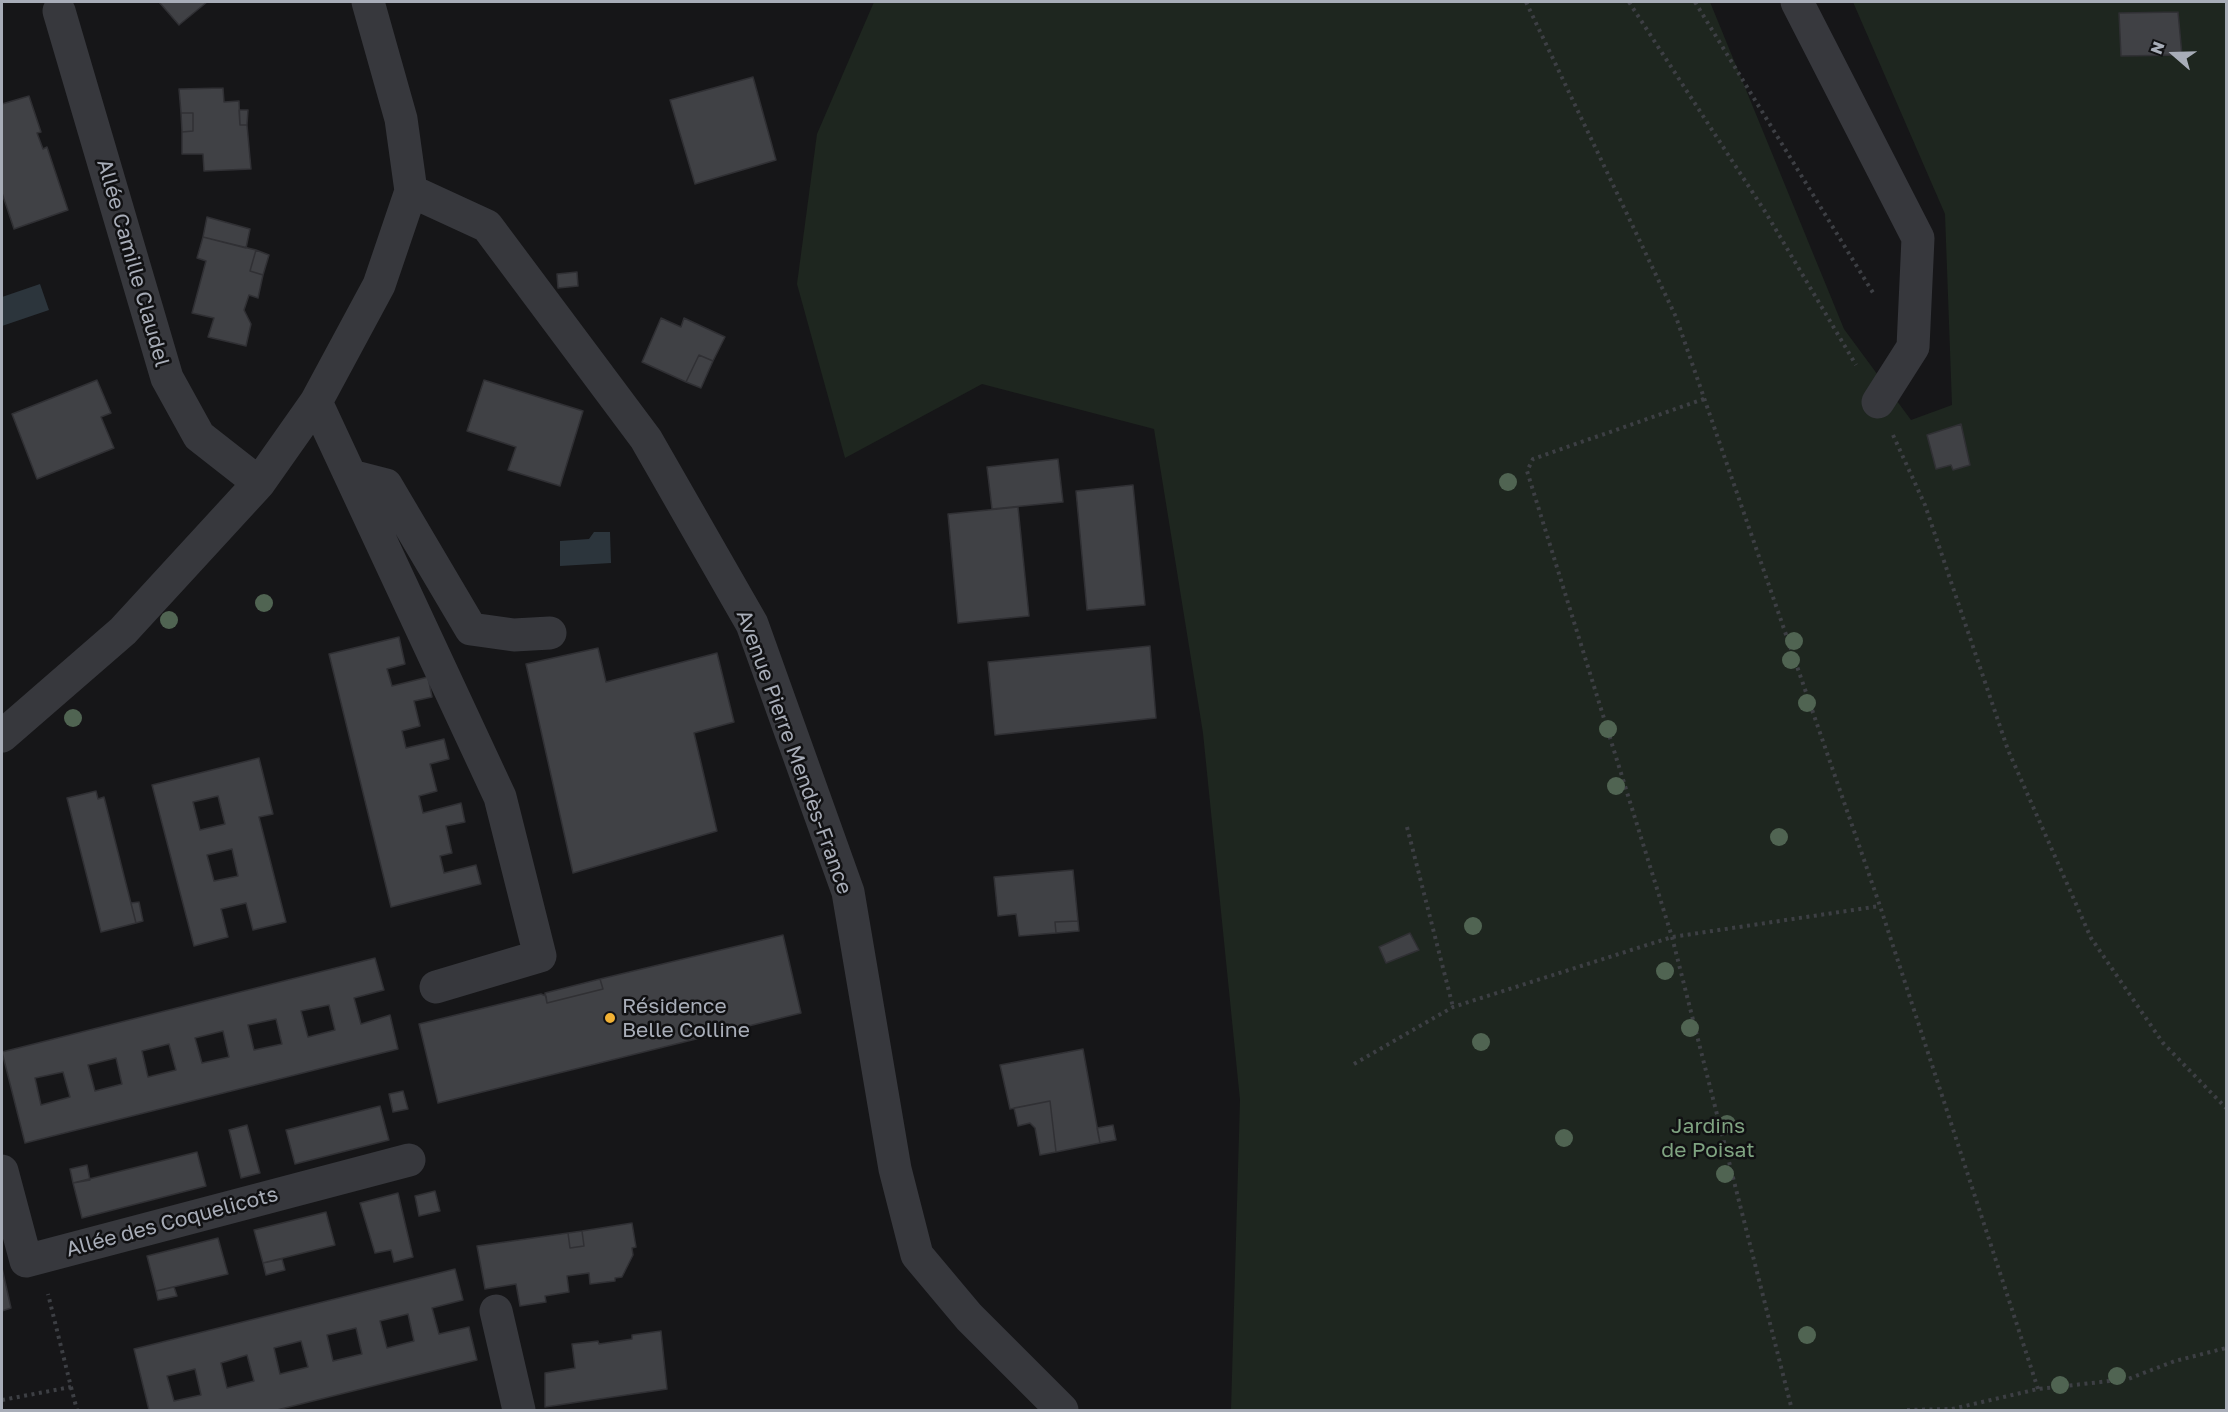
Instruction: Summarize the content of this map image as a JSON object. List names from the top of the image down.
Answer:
{
  "streets": {
    "street": ["Allée Camille Claudel", "Avenue Pierre Mendès-France", "Allée des Coquelicots"]
  },
  "parks": ["Jardins de Poisat"],
  "places": ["Résidence Belle Colline"],
  "north": "left"
}
